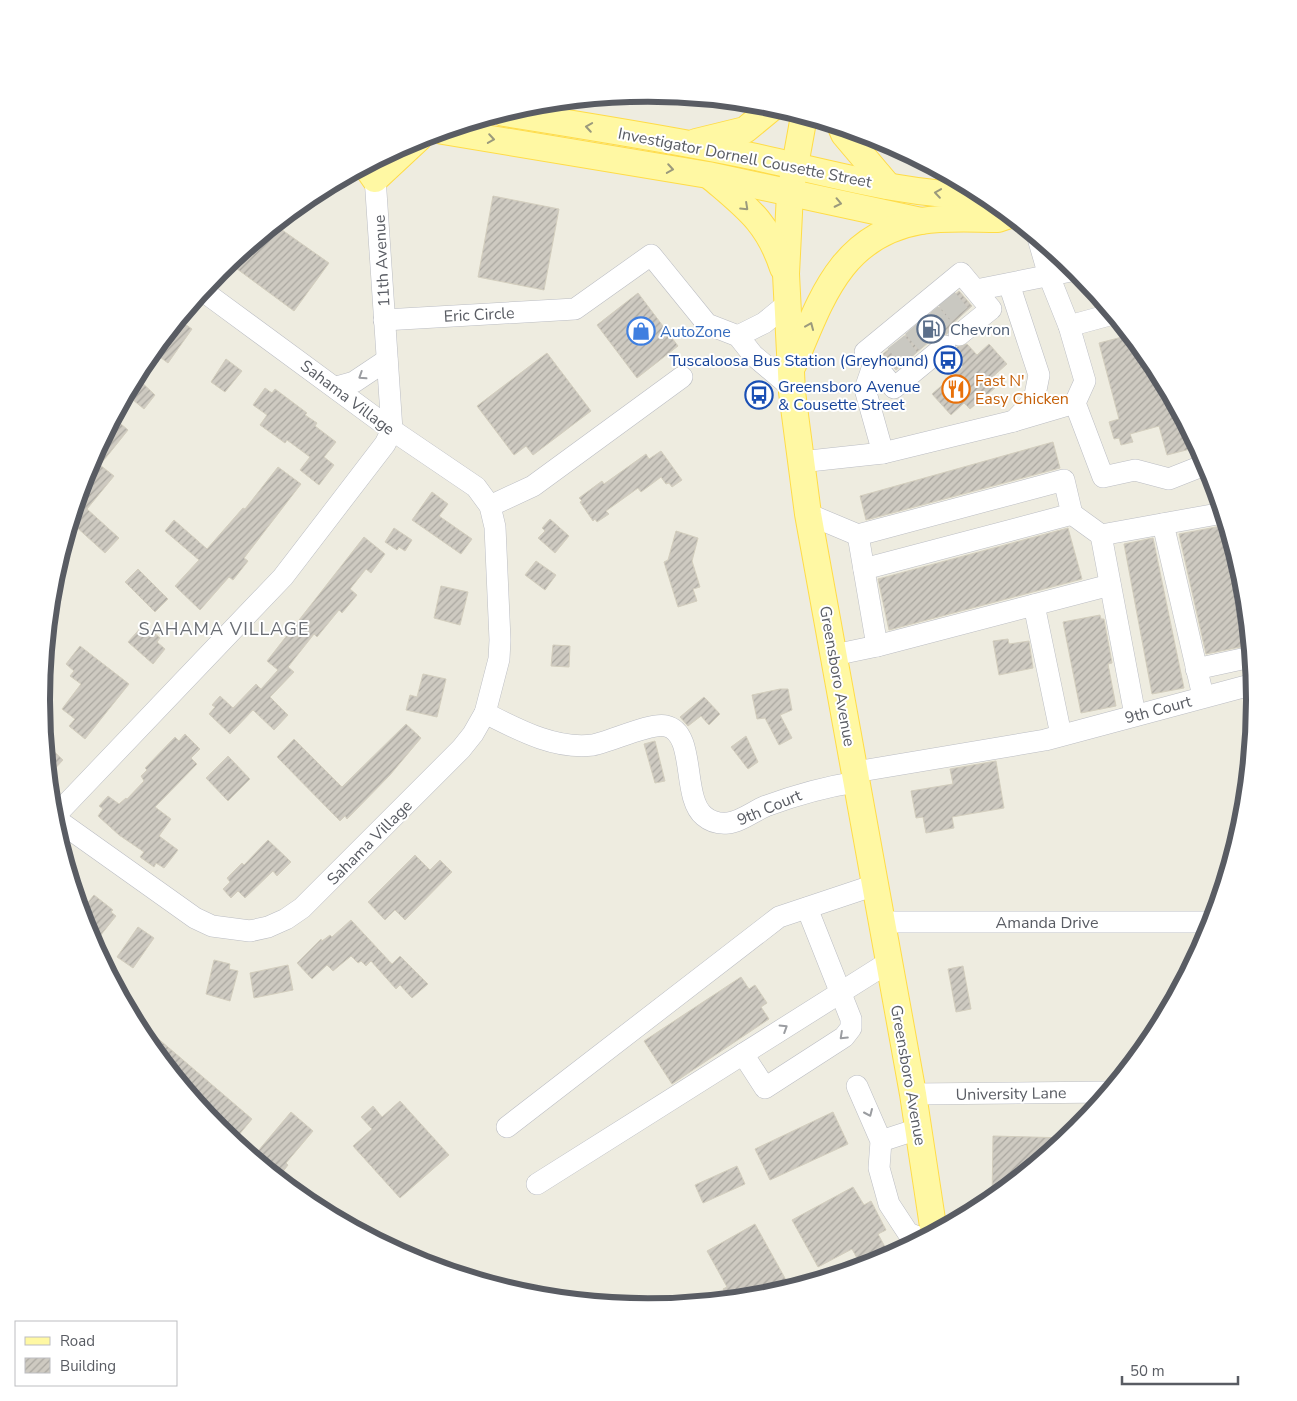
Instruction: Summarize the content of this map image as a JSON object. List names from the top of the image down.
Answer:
{
  "streets": {
    "main road": ["Investigator Dornell Cousette Street", "Greensboro Avenue"],
    "street": [
      "11th Avenue",
      "Eric Circle",
      "Sahama Village",
      "9th Court",
      "Amanda Drive",
      "University Lane"
    ]
  },
  "crossings": [
    ["Investigator Dornell Cousette Street", "Greensboro Avenue"],
    ["11th Avenue", "Eric Circle"],
    ["11th Avenue", "Sahama Village"],
    ["Sahama Village", "9th Court"],
    ["Greensboro Avenue", "9th Court"],
    ["Greensboro Avenue", "Amanda Drive"],
    ["Greensboro Avenue", "University Lane"]
  ],
  "districts": ["SAHAMA VILLAGE"],
  "places": {
    "fuel station": ["Chevron"],
    "shop": ["AutoZone"],
    "bus stop": ["Tuscaloosa Bus Station (Greyhound)", "Greensboro Avenue & Cousette Street"],
    "restaurant": ["Fast N' Easy Chicken"]
  },
  "legend": ["Road", "Building"],
  "scale_bar": "50 m"
}
